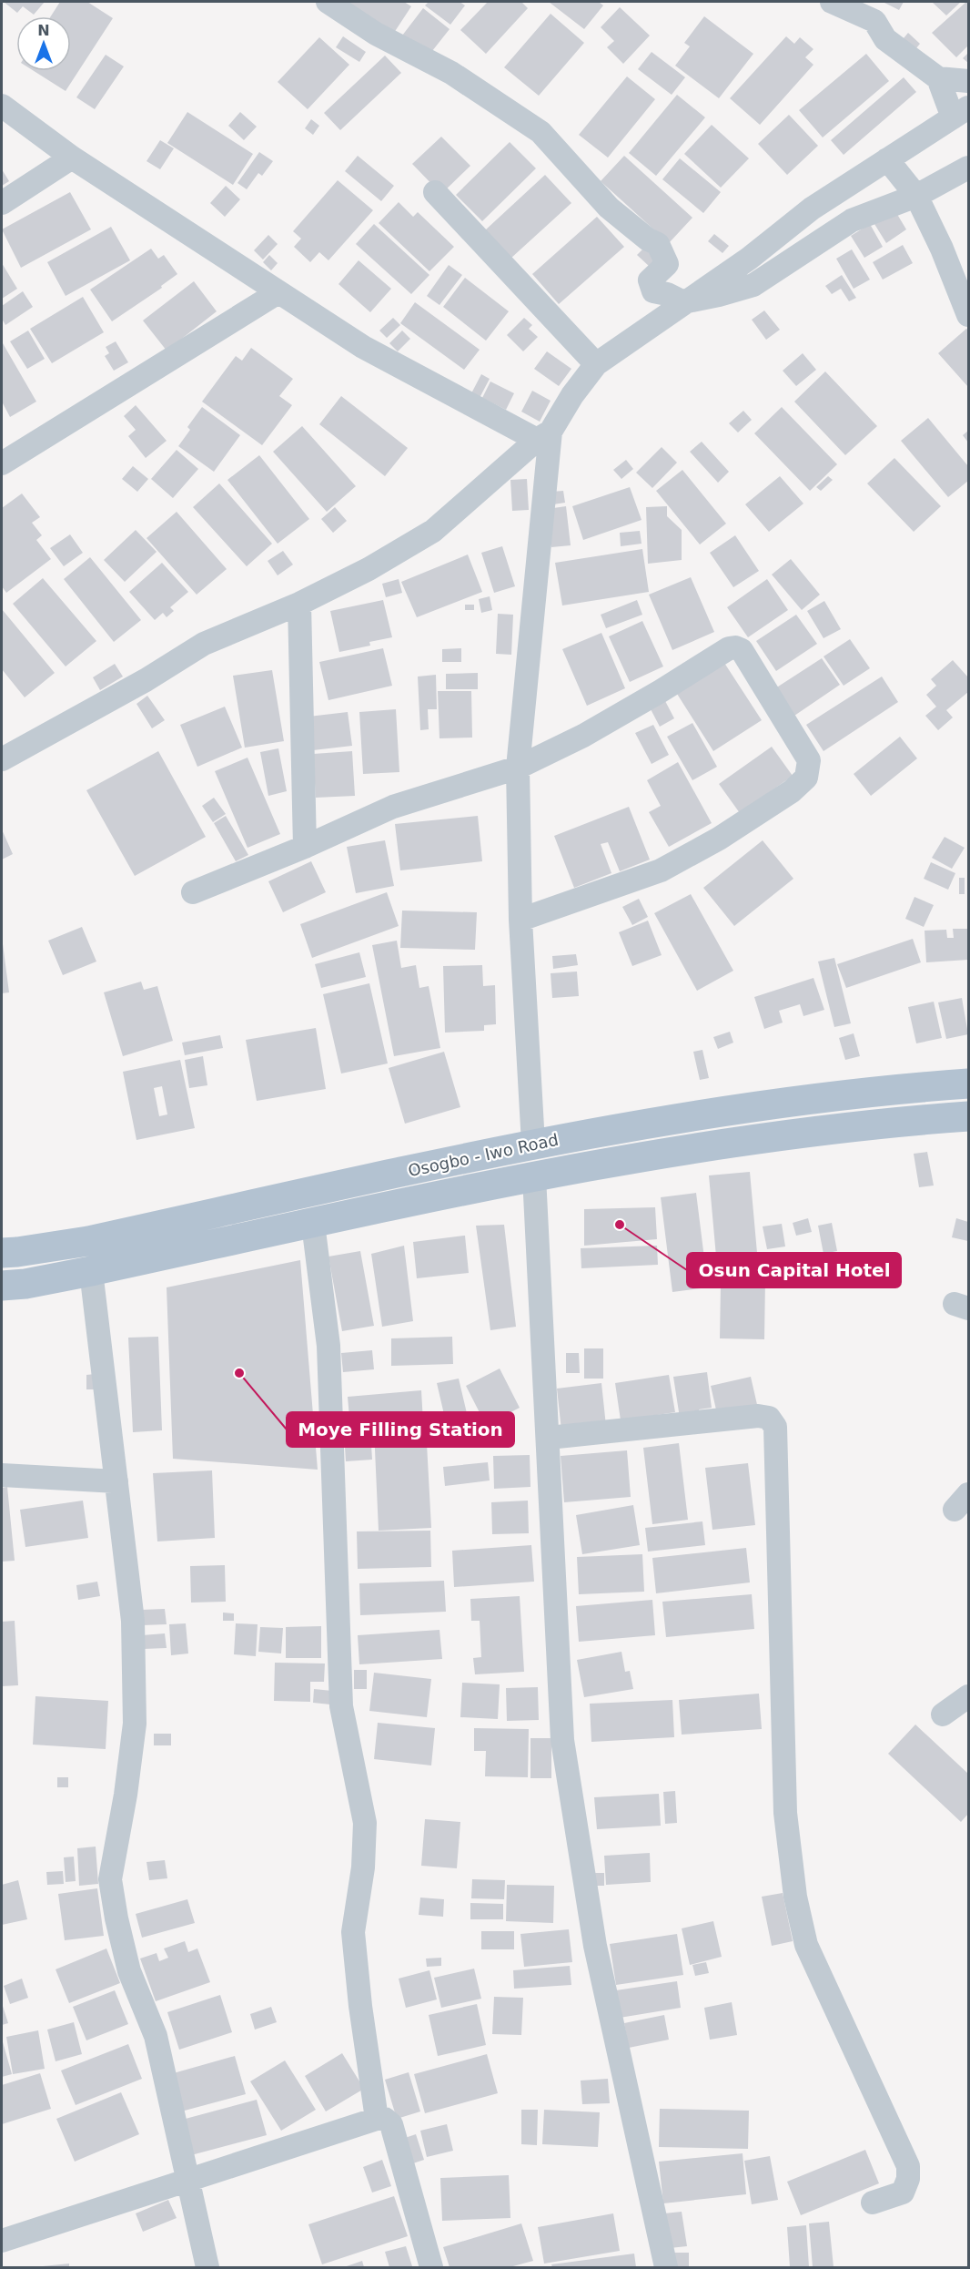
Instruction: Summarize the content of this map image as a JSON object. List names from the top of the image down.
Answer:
{
  "streets": {
    "main road": ["Osogbo - Iwo Road"]
  },
  "places": ["Osun Capital Hotel", "Moye Filling Station"],
  "north": "top"
}
